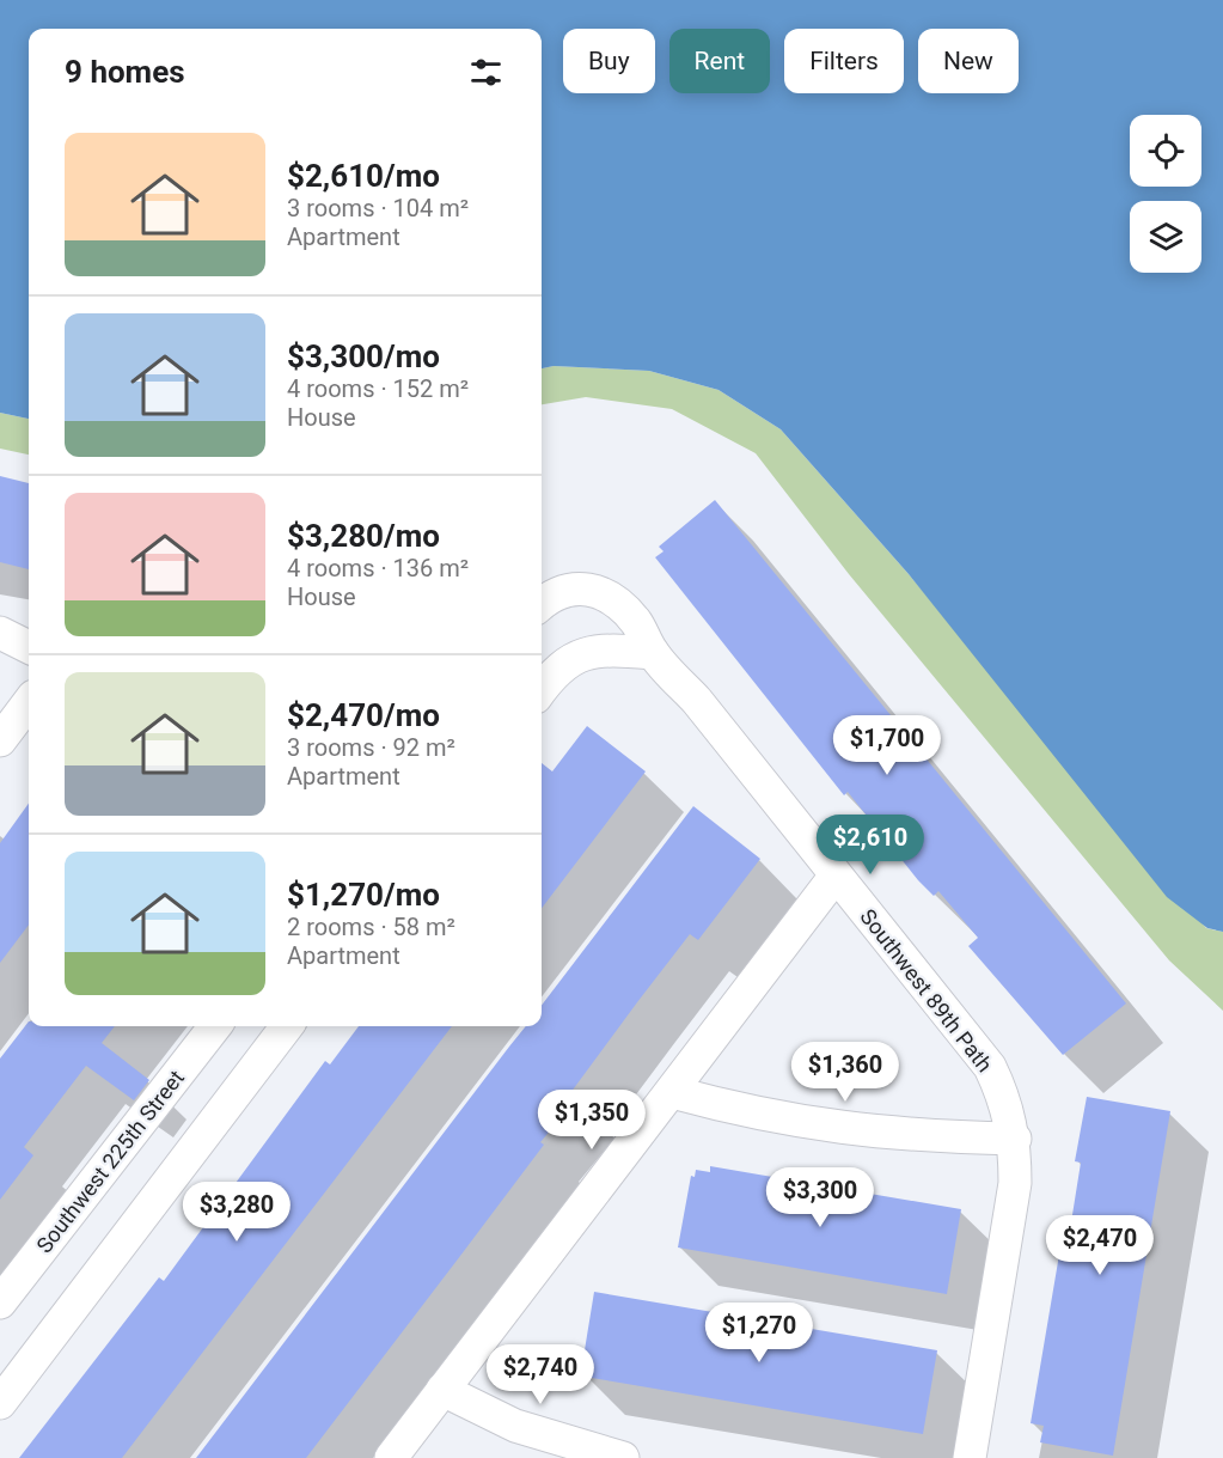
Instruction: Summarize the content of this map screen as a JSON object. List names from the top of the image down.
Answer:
{
  "streets": {
    "street": ["Southwest 89th Path", "Southwest 225th Street"]
  },
  "page": {
    "chip": [
      "Buy",
      "Rent",
      "Filters",
      "New"
    ],
    "heading": "9 homes",
    "list": [
      {
        "name": "$2,610/mo",
        "note": "3 rooms · 104 m² · Apartment"
      },
      {
        "name": "$3,300/mo",
        "note": "4 rooms · 152 m² · House"
      },
      {
        "name": "$3,280/mo",
        "note": "4 rooms · 136 m² · House"
      },
      {
        "name": "$2,470/mo",
        "note": "3 rooms · 92 m² · Apartment"
      },
      {
        "name": "$1,270/mo",
        "note": "2 rooms · 58 m² · Apartment"
      }
    ],
    "price": [
      "$1,700",
      "$2,610",
      "$1,360",
      "$1,350",
      "$3,300",
      "$3,280",
      "$2,470",
      "$1,270",
      "$2,740"
    ]
  }
}
